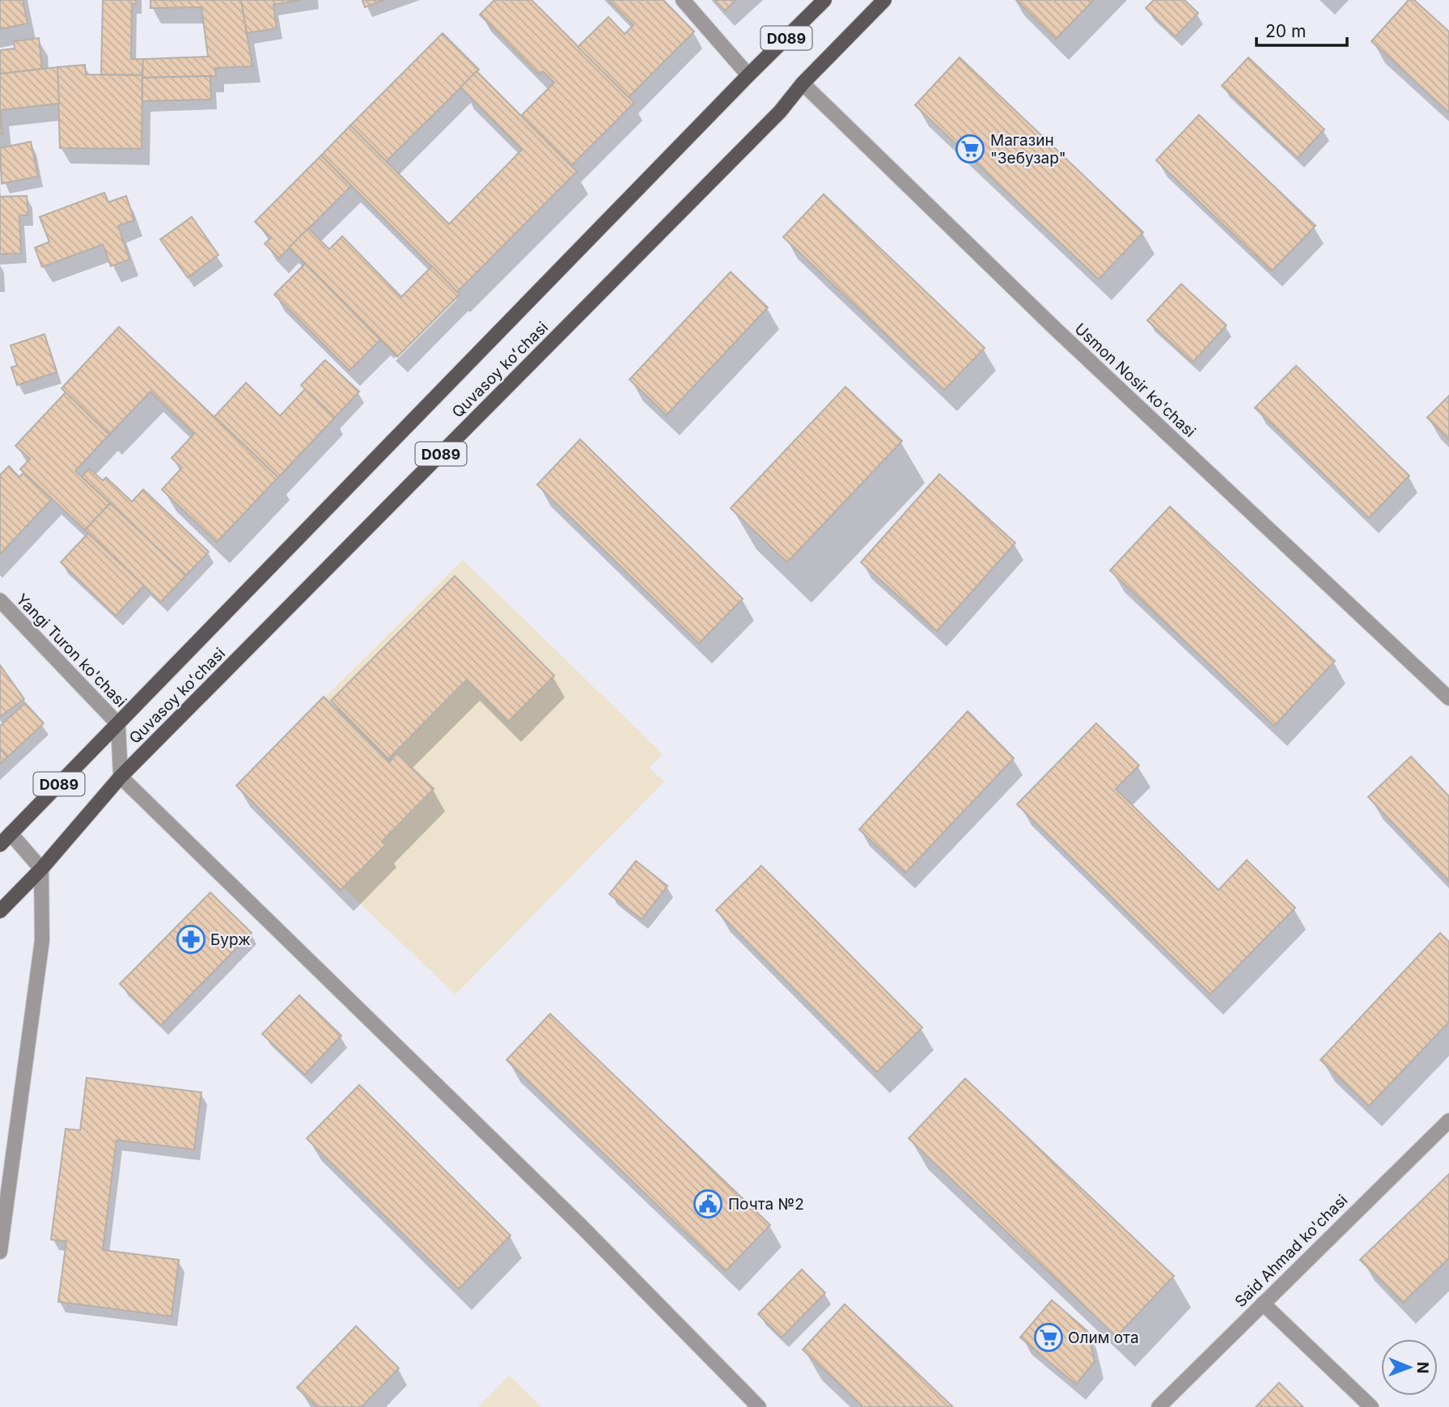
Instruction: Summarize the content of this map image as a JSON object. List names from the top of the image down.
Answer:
{
  "streets": {
    "main road": ["D089", "Quvasoy koʻchasi"],
    "street": ["Usmon Nosir ko'chasi", "Yangi Turon ko'chasi", "Said Ahmad ko'chasi"]
  },
  "crossings": [
    ["Quvasoy koʻchasi", "Usmon Nosir ko'chasi"],
    ["Quvasoy koʻchasi", "Yangi Turon ko'chasi"]
  ],
  "places": {
    "supermarket": ["Магазин \"Зебузар\"", "Олим ота"],
    "pharmacy": ["Бурж"],
    "public building": ["Почта №2"]
  },
  "scale_bar": "20 m",
  "north": "right"
}
